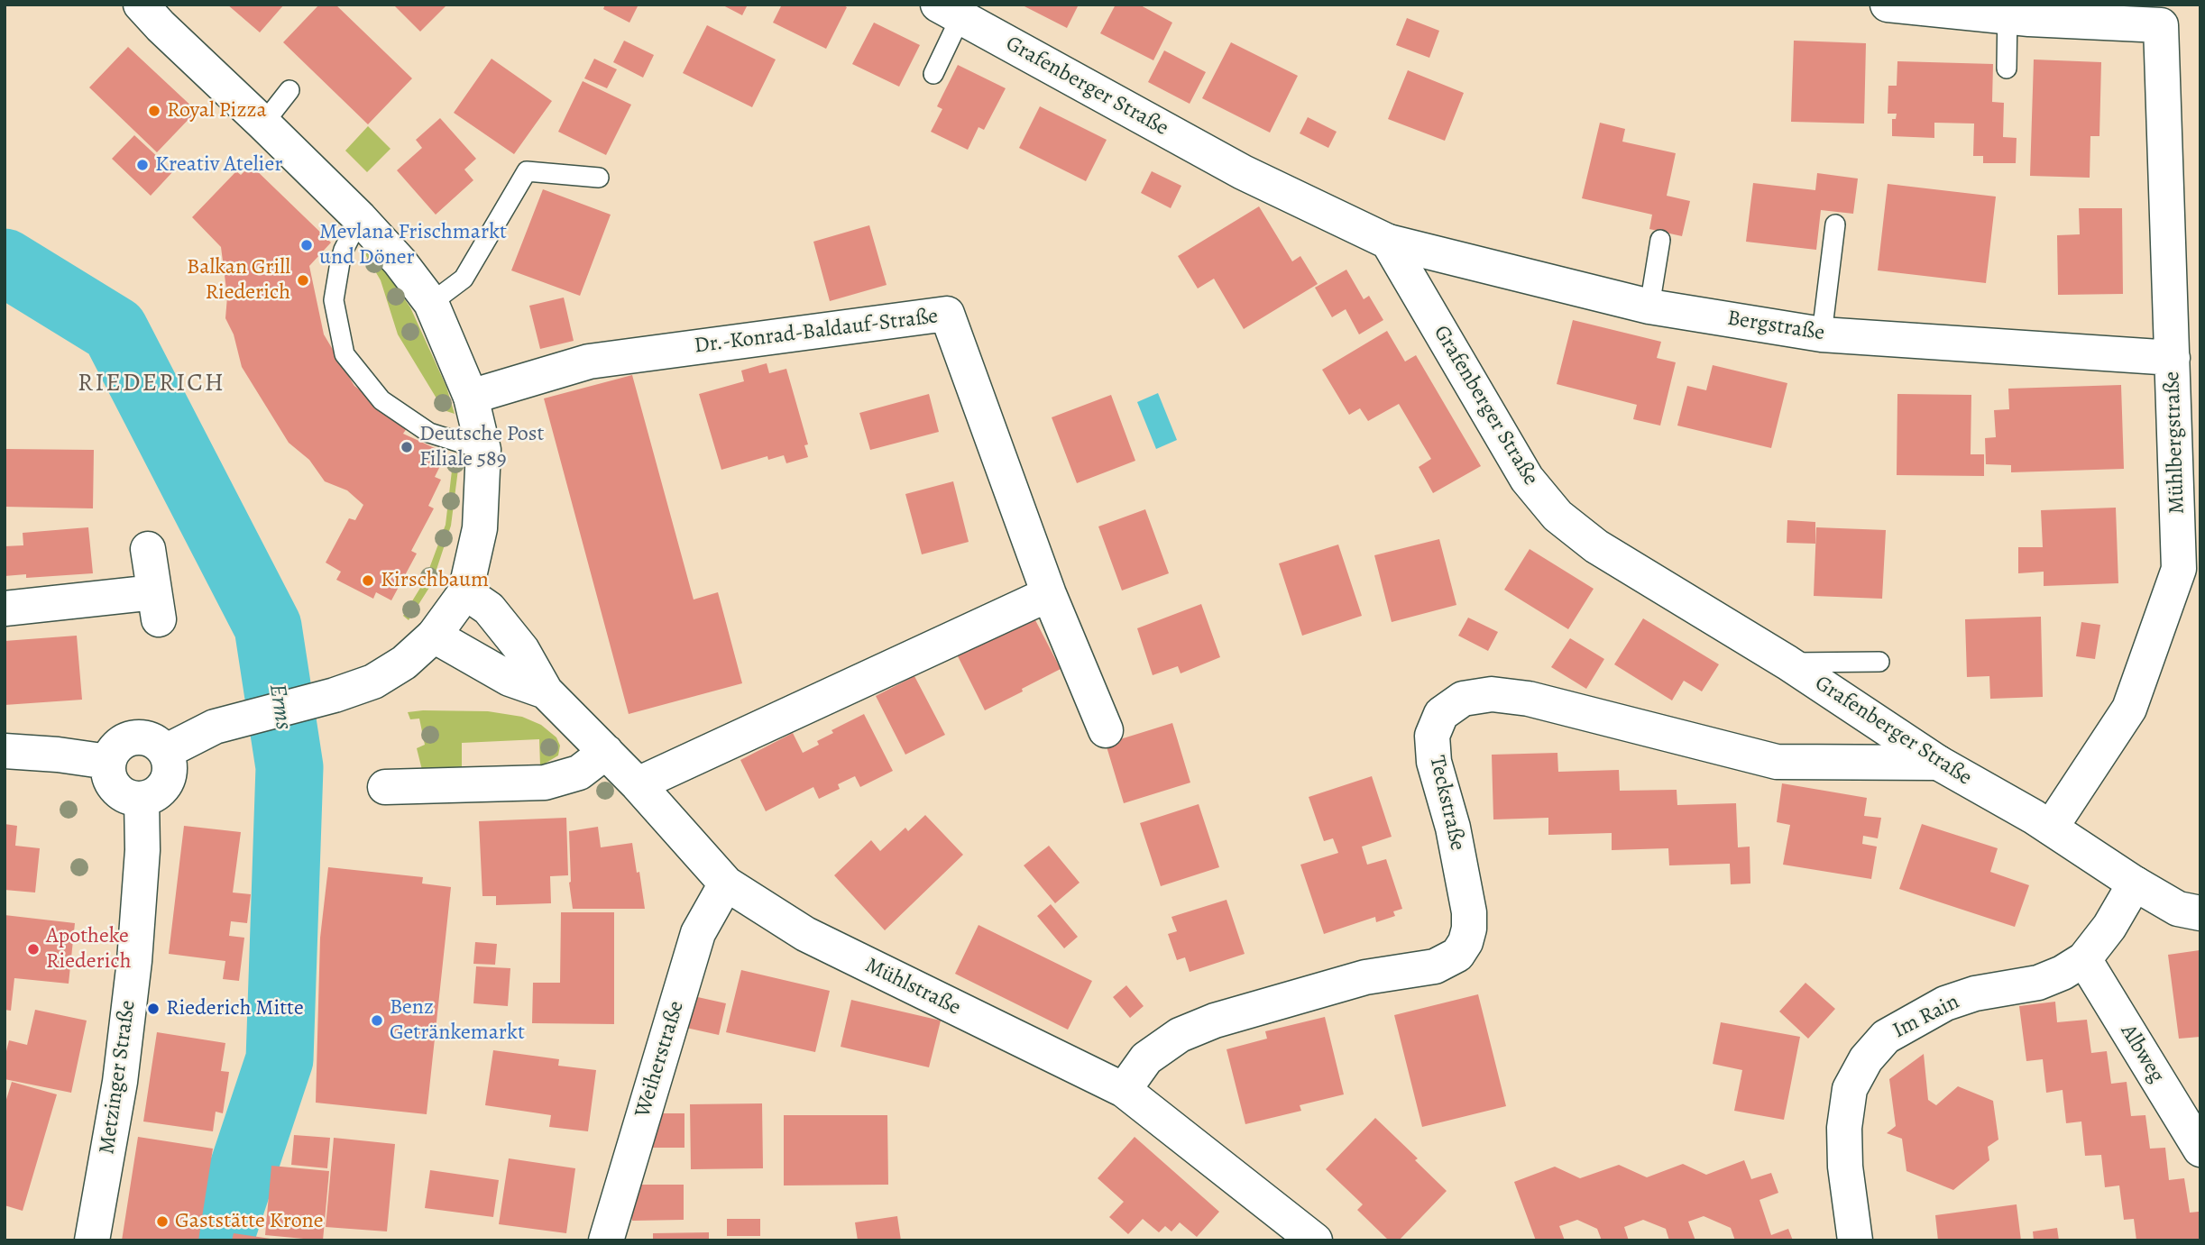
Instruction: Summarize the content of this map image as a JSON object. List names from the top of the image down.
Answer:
{
  "streets": {
    "street": [
      "Grafenberger Straße",
      "Bergstraße",
      "Dr.-Konrad-Baldauf-Straße",
      "Mühlbergstraße",
      "Teckstraße",
      "Mühlstraße",
      "Im Rain",
      "Albweg",
      "Weiherstraße",
      "Metzinger Straße"
    ]
  },
  "crossings": [
    ["Grafenberger Straße", "Bergstraße"],
    ["Grafenberger Straße", "Mühlbergstraße"],
    ["Grafenberger Straße", "Teckstraße"],
    ["Grafenberger Straße", "Im Rain"],
    ["Bergstraße", "Mühlbergstraße"],
    ["Teckstraße", "Mühlstraße"],
    ["Mühlstraße", "Weiherstraße"],
    ["Im Rain", "Albweg"]
  ],
  "districts": ["RIEDERICH"],
  "water": ["Erms"],
  "places": [
    "Royal Pizza",
    "Kreativ Atelier",
    "Mevlana Frischmarkt und Döner",
    "Balkan Grill Riederich",
    "Deutsche Post Filiale 589",
    "Kirschbaum",
    "Apotheke Riederich",
    "Riederich Mitte",
    "Benz Getränkemarkt",
    "Gaststätte Krone"
  ]
}
